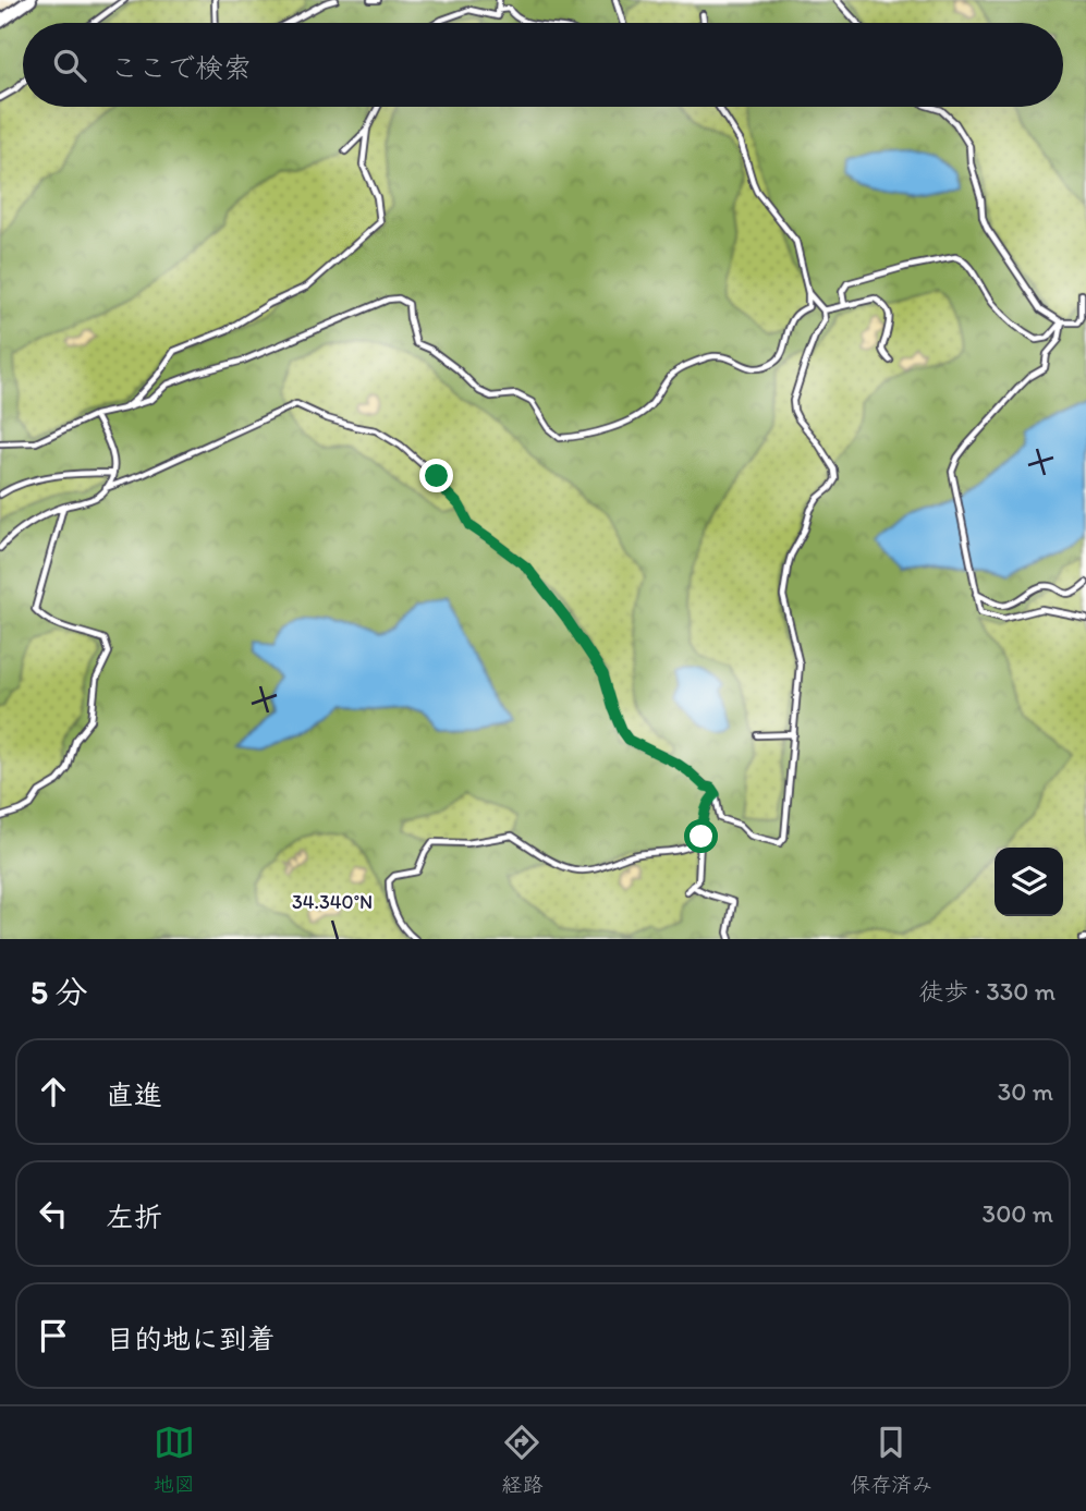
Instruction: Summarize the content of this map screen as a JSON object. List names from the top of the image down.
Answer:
{
  "page": {
    "search": "ここで検索",
    "heading": ["5 分", "徒歩 · 330 m"],
    "list": [
      ["直進", "30 m"],
      ["左折", "300 m"],
      "目的地に到着"
    ],
    "nav": ["地図", "経路", "保存済み"]
  },
  "coordinates": ["34.340°N"]
}
